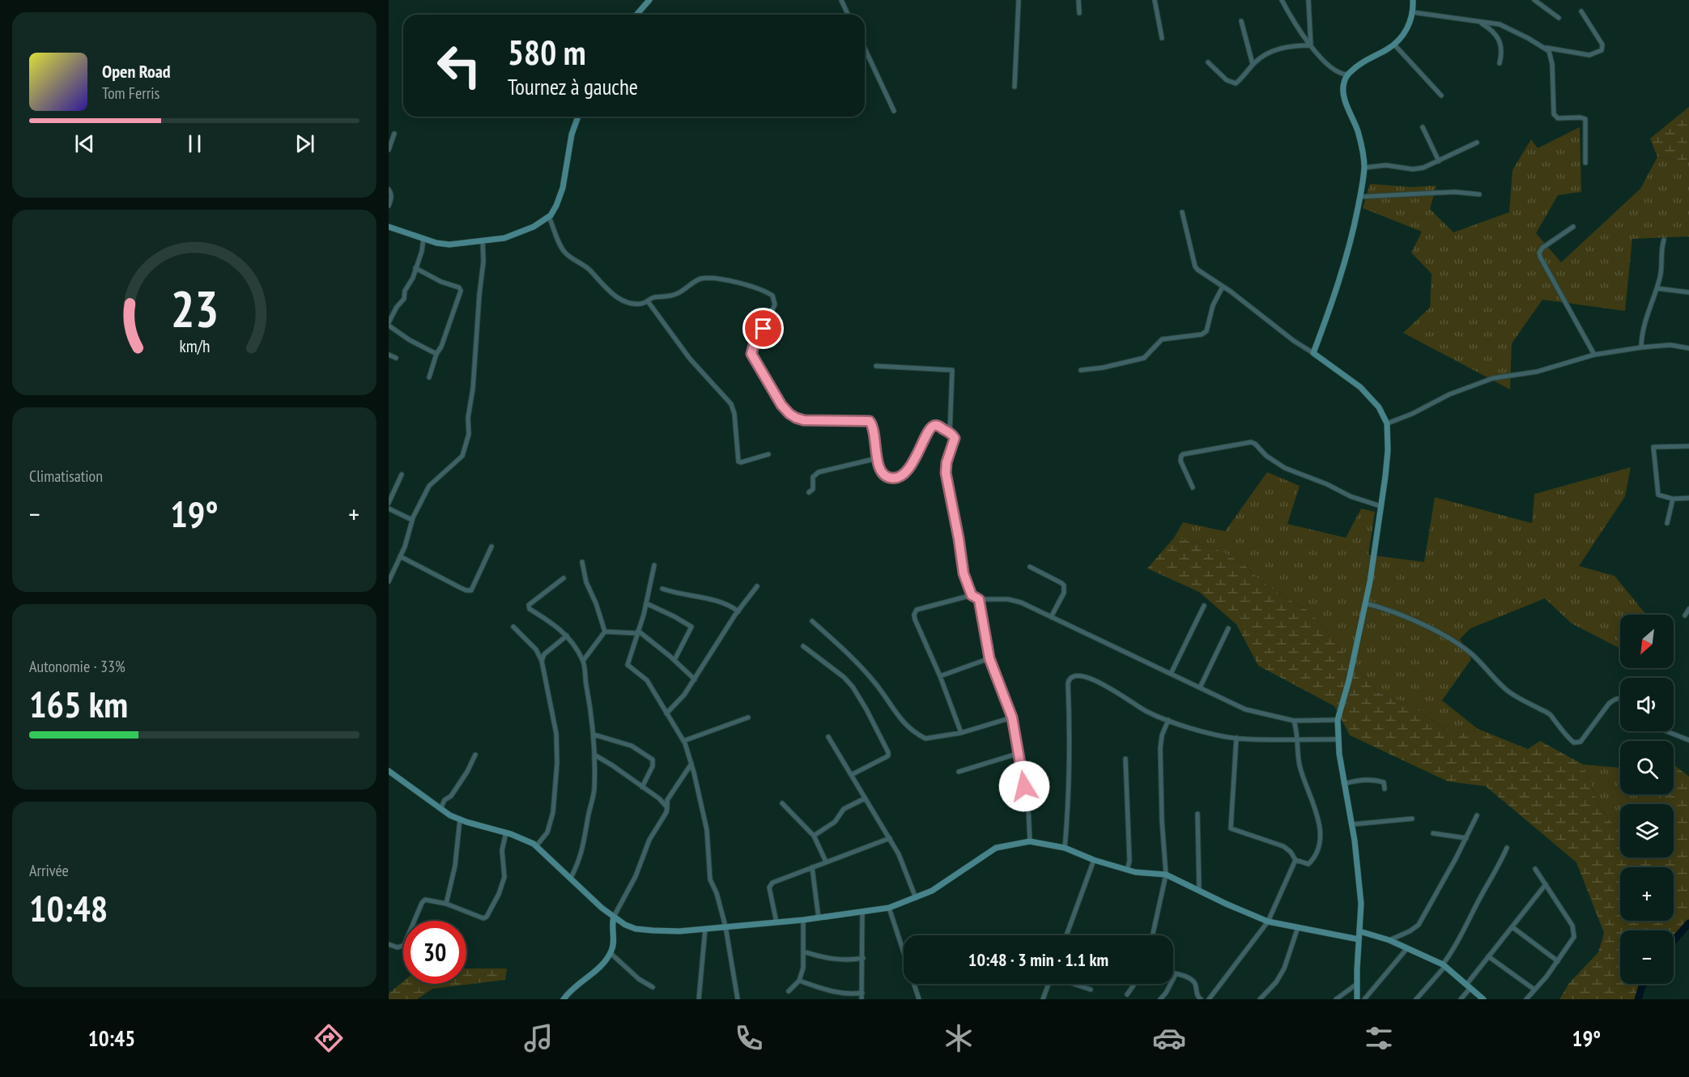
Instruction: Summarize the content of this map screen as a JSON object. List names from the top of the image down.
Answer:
{
  "north": "bottom left",
  "page": {
    "turn": ["580 m", "Tournez à gauche"],
    "song": ["Open Road", "Tom Ferris"],
    "tile": [
      "Climatisation",
      ["Autonomie · 33%", "165 km"],
      ["Arrivée", "10:48"]
    ],
    "heat": ["−", "19°", "+"],
    "map_buttons": ["+", "−"],
    "limit": "30",
    "trip": "10:48 · 3 min · 1.1 km",
    "tabs": ["10:45", "19°"],
    "gauge": ["23", "km/h"]
  }
}
